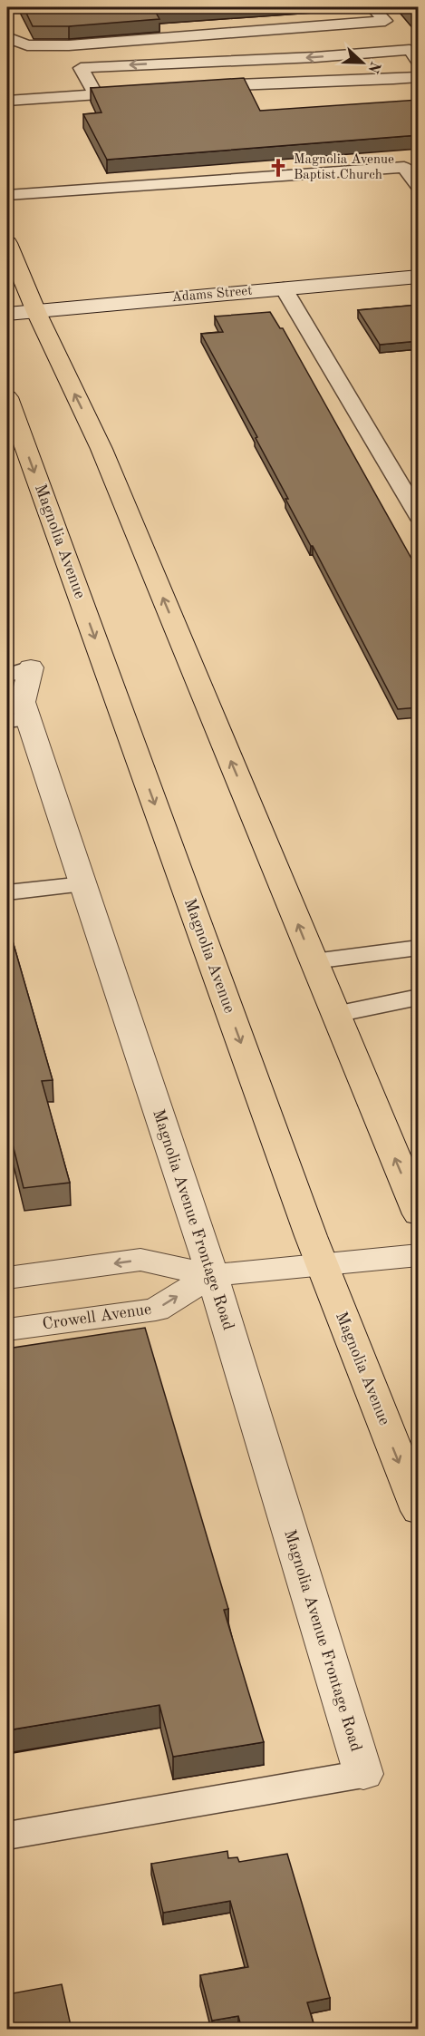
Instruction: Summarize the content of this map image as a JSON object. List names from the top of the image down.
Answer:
{
  "streets": {
    "main road": ["Magnolia Avenue"],
    "street": ["Adams Street", "Magnolia Avenue Frontage Road", "Crowell Avenue"]
  },
  "crossings": [
    ["Magnolia Avenue", "Crowell Avenue"],
    ["Magnolia Avenue Frontage Road", "Crowell Avenue"]
  ],
  "places": {
    "church": ["Magnolia Avenue Baptist Church"]
  },
  "north": "right"
}
